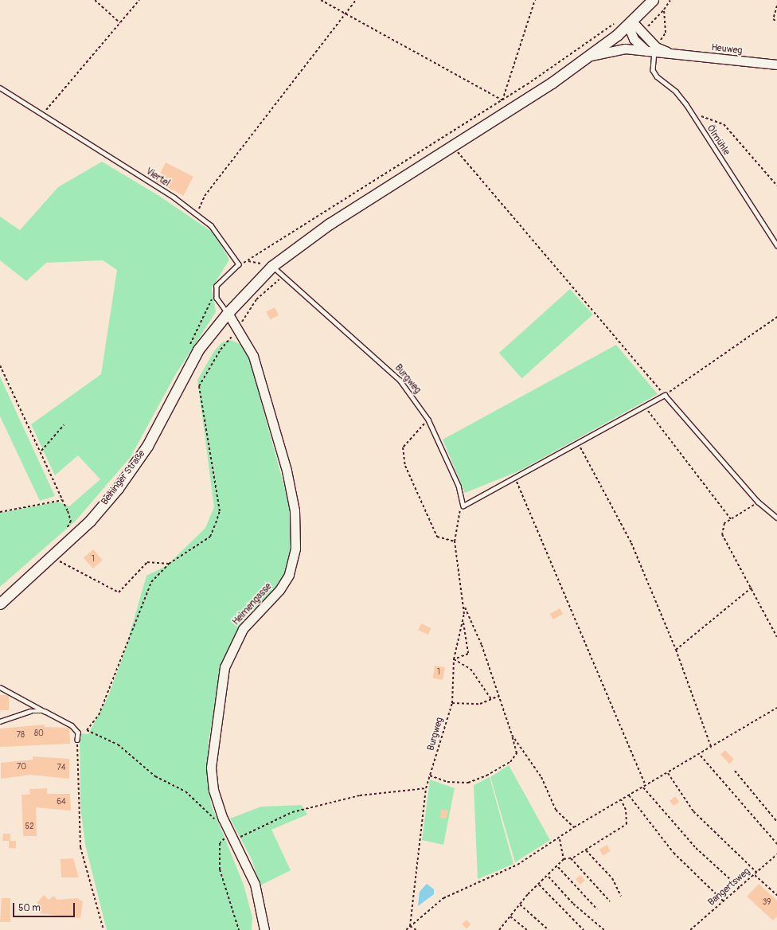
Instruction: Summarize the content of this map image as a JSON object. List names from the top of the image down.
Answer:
{
  "streets": {
    "main road": ["Beihinger Straße"],
    "street": ["Heuweg", "Heimengasse"],
    "lane": ["Ölmühle", "Viertel", "Burgweg"],
    "path": ["Bangertsweg"]
  },
  "crossings": [
    ["Heuweg", "Ölmühle"],
    ["Burgweg", "Beihinger Straße"],
    ["Beihinger Straße", "Heimengasse"]
  ],
  "house_numbers": [
    "1",
    "1",
    "80",
    "78",
    "70",
    "74",
    "64",
    "52",
    "39"
  ],
  "scale_bar": "50 m"
}
